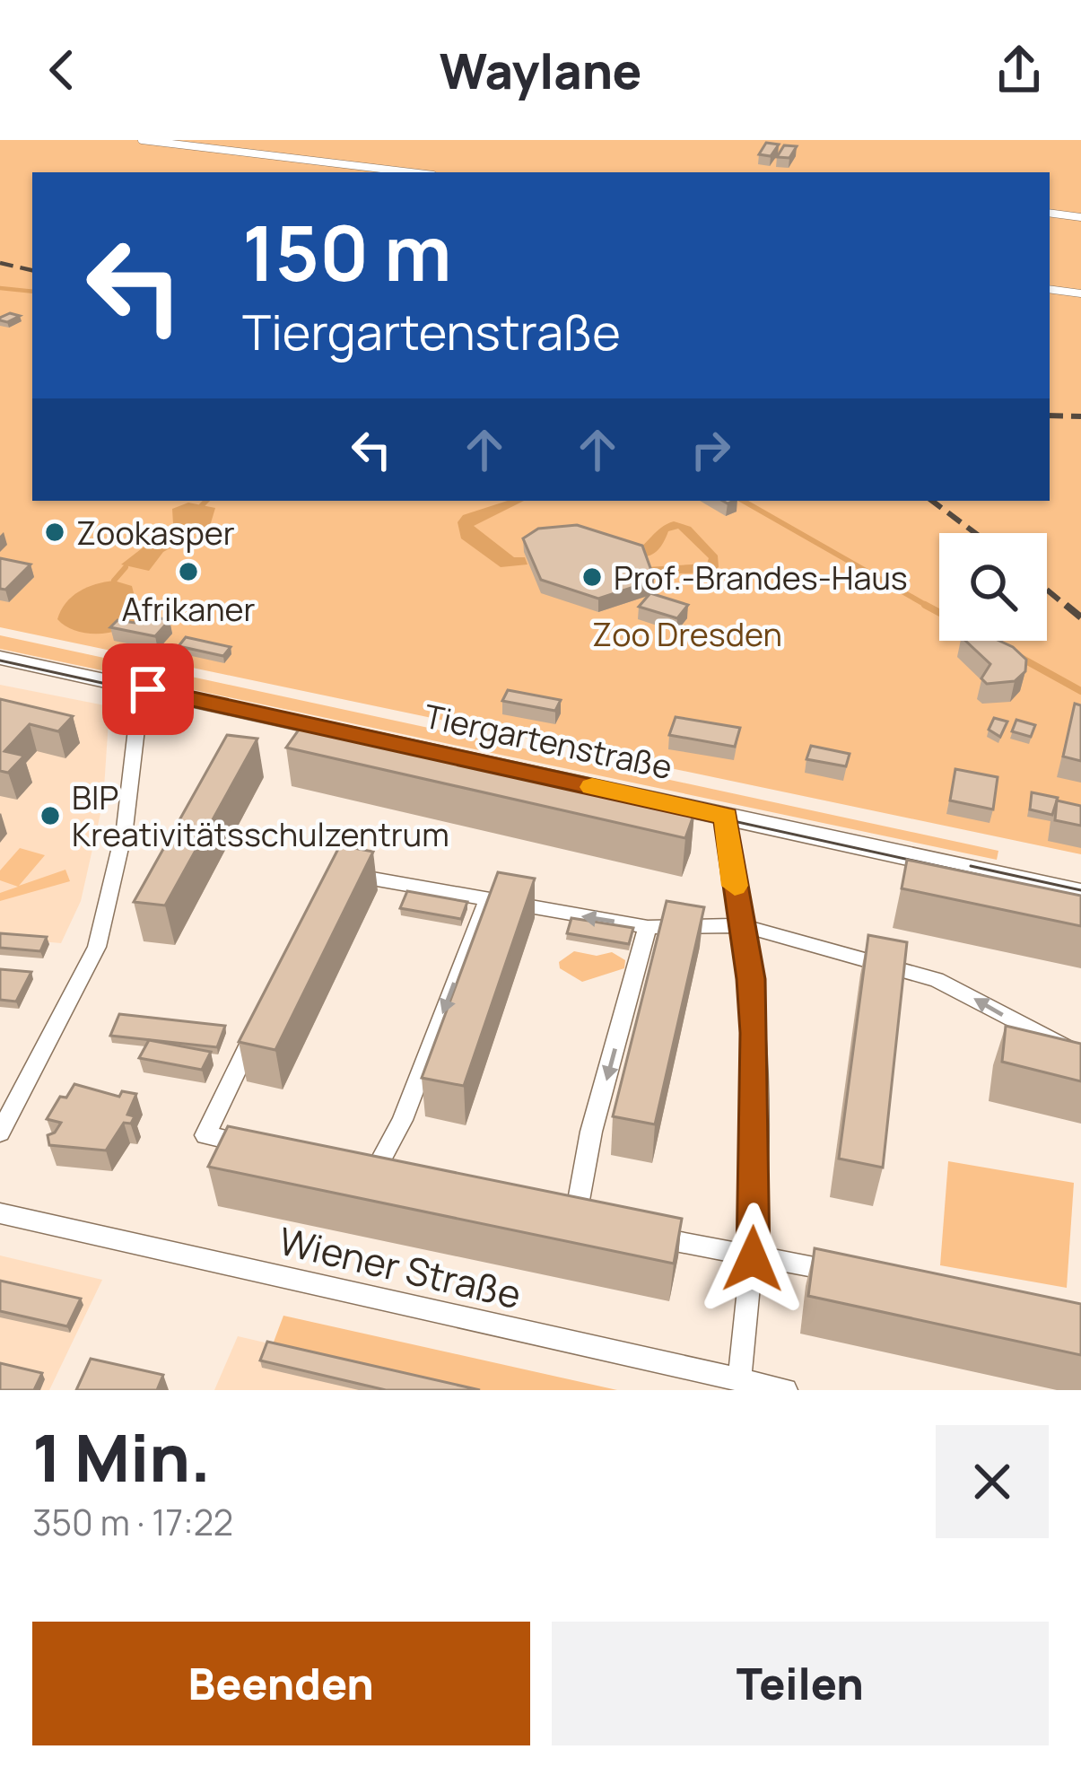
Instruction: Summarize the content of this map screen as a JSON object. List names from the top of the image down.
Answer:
{
  "streets": {
    "main road": ["Tiergartenstraße"],
    "street": ["Wiener Straße"]
  },
  "parks": ["Zoo Dresden"],
  "places": [
    "Zookasper",
    "Afrikaner",
    "Prof.-Brandes-Haus",
    "BIP Kreativitätsschulzentrum"
  ],
  "page": {
    "header": "Waylane",
    "turn": ["150 m", "Tiergartenstraße"],
    "heading": ["1 Min.", "350 m · 17:22"],
    "buttons": ["Beenden", "Teilen"]
  }
}
